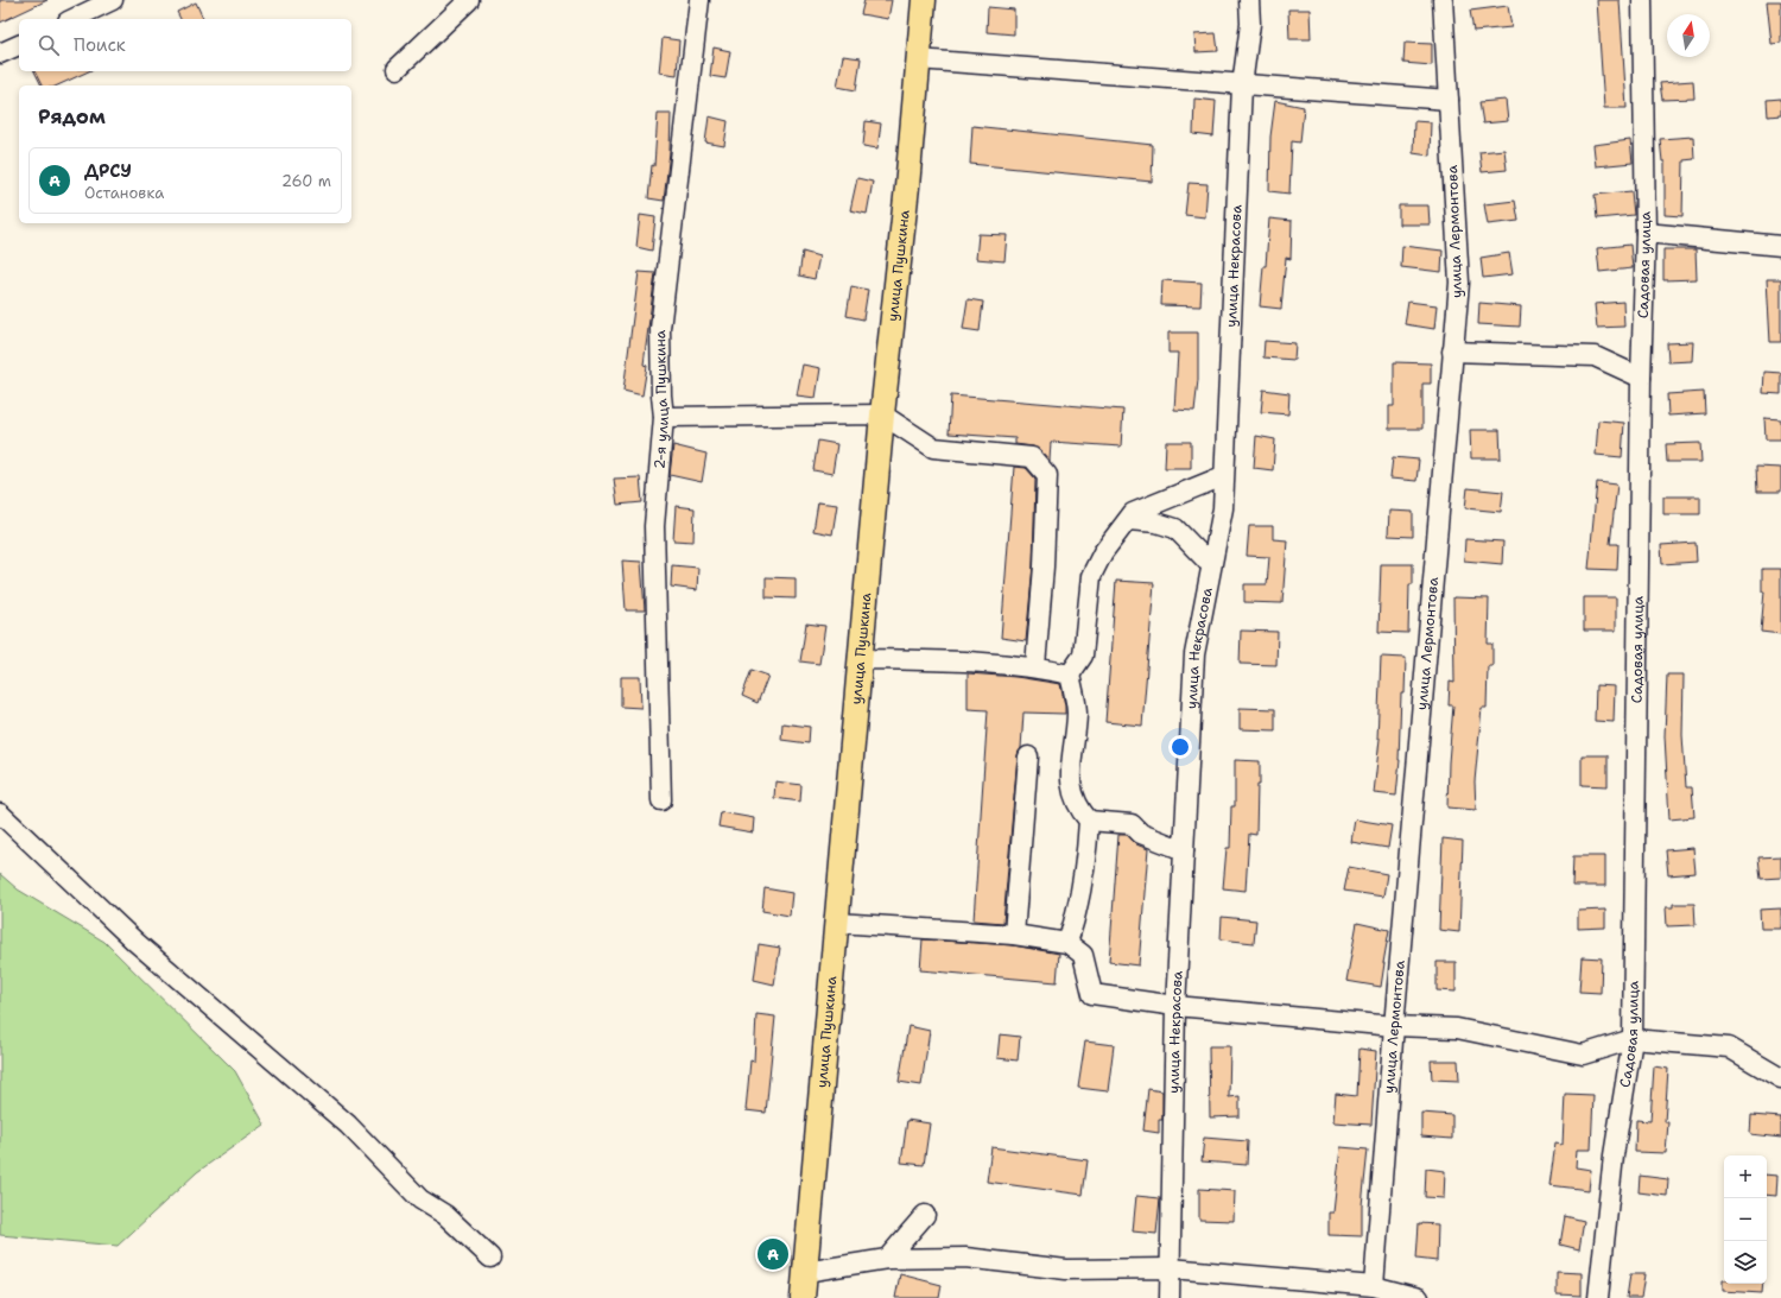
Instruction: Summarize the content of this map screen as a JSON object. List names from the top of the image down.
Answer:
{
  "streets": {
    "main road": ["улица Пушкина"],
    "street": [
      "улица Лермонтова",
      "улица Некрасова",
      "Садовая улица",
      "2-я улица Пушкина"
    ]
  },
  "north": "top",
  "page": {
    "search": "Поиск",
    "heading": "Рядом",
    "list": [
      {
        "mark": "A",
        "name": "ДРСУ",
        "note": "Остановка",
        "value": "260 m"
      }
    ],
    "map_buttons": ["+", "−"],
    "pins": "A"
  }
}
